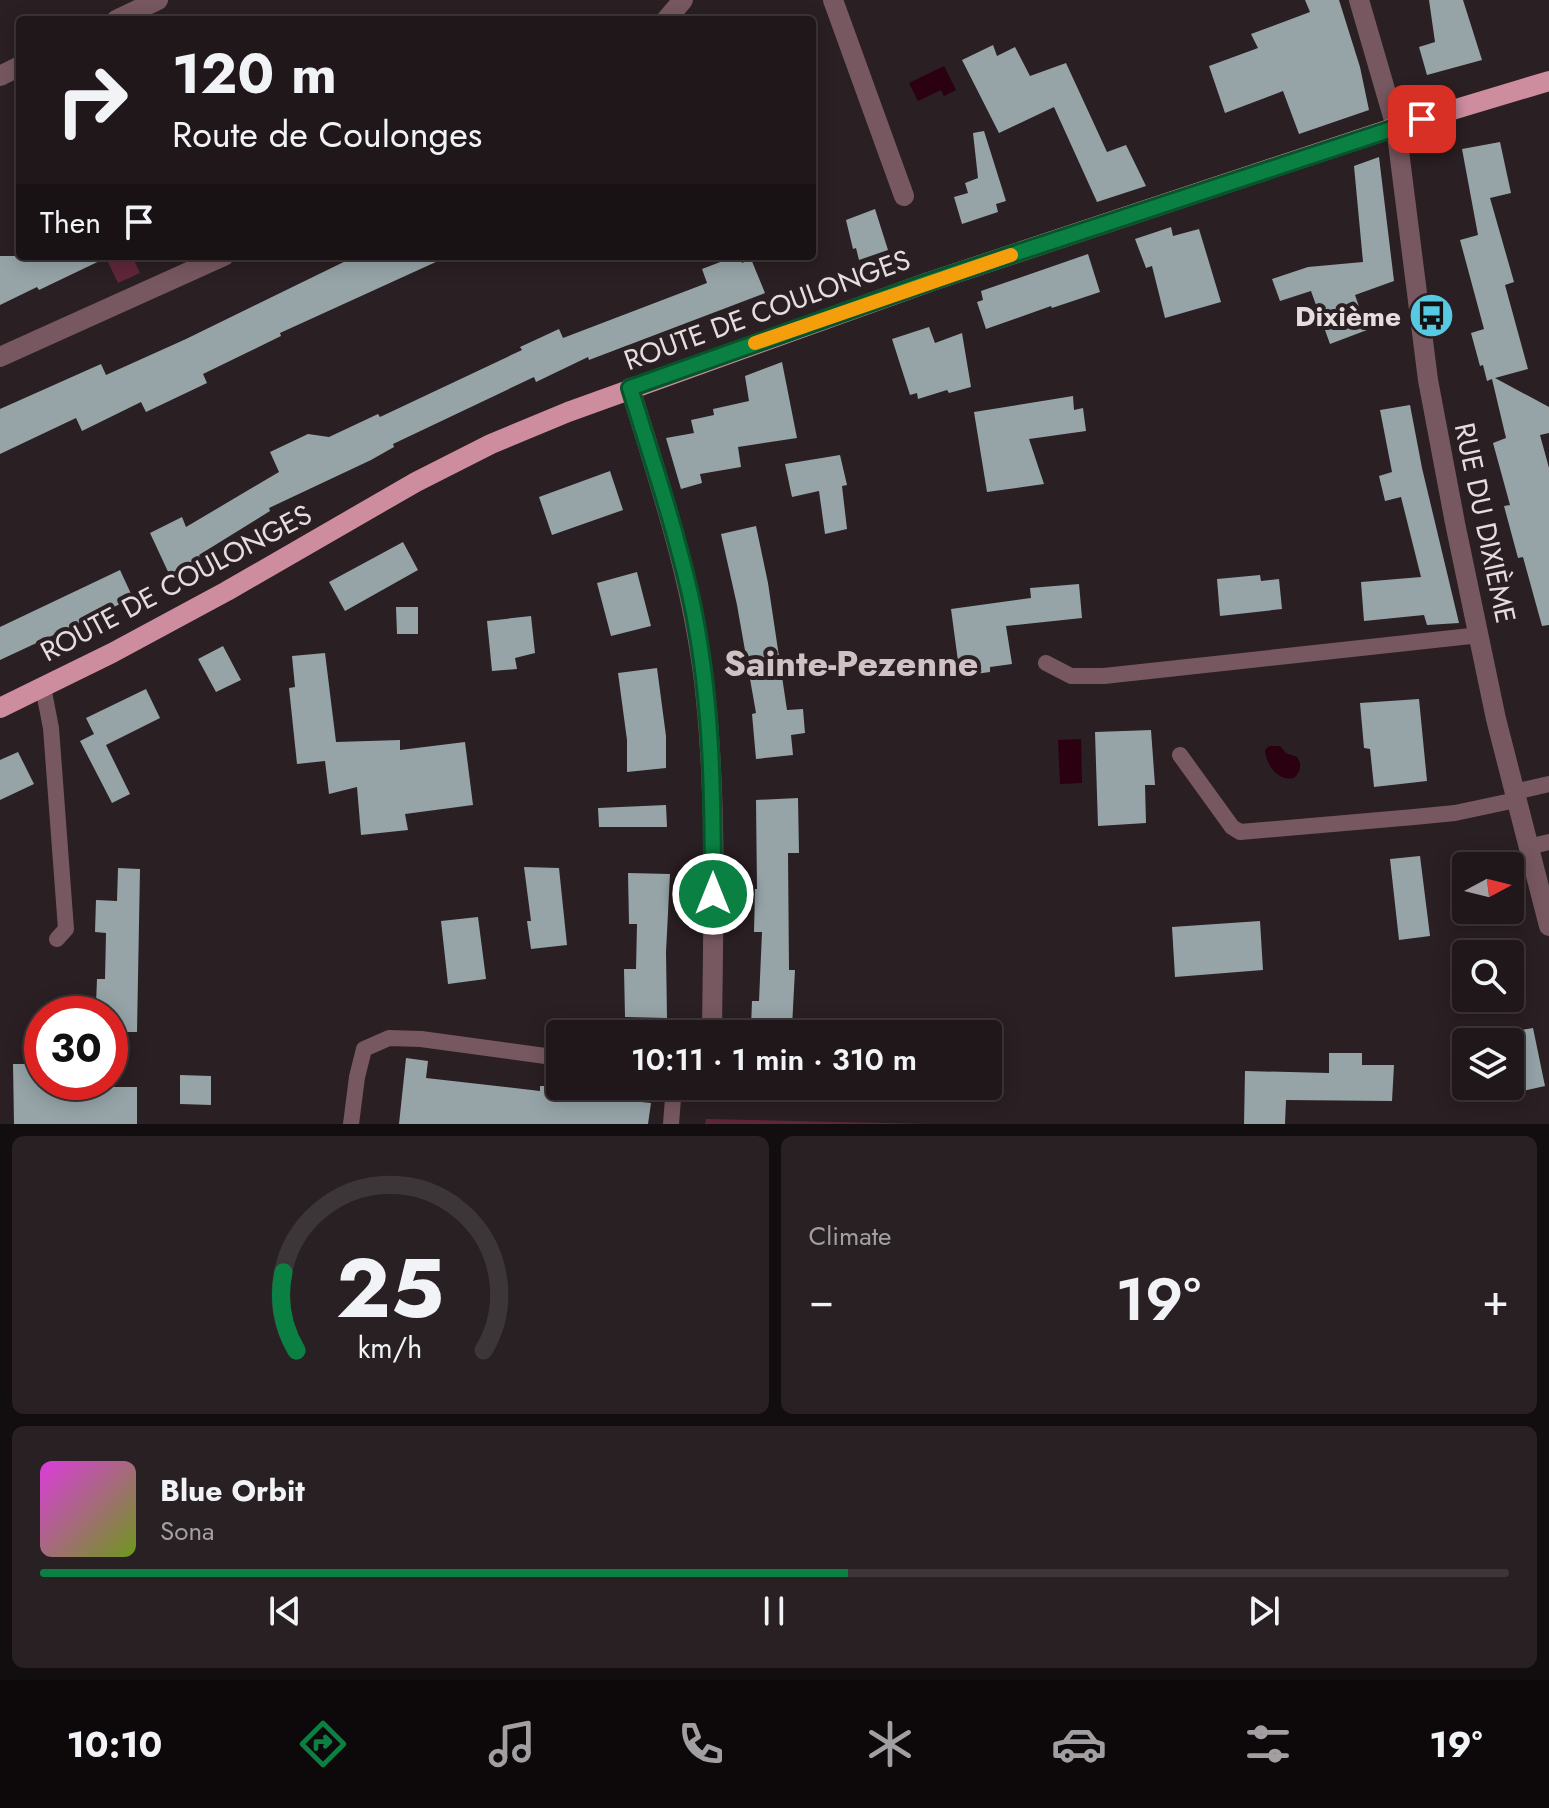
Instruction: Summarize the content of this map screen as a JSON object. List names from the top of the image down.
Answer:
{
  "streets": {
    "main road": ["ROUTE DE COULONGES"],
    "street": ["RUE DU DIXIÈME"]
  },
  "crossings": [
    ["ROUTE DE COULONGES", "RUE DU DIXIÈME"]
  ],
  "districts": ["Sainte-Pezenne"],
  "places": {
    "bus stop": ["Dixième"]
  },
  "north": "right",
  "page": {
    "turn": ["120 m", "Route de Coulonges"],
    "then": "Then",
    "limit": "30",
    "trip": "10:11 · 1 min · 310 m",
    "tile": "Climate",
    "heat": ["−", "19°", "+"],
    "song": ["Blue Orbit", "Sona"],
    "tabs": ["10:10", "19°"],
    "gauge": ["25", "km/h"]
  }
}
